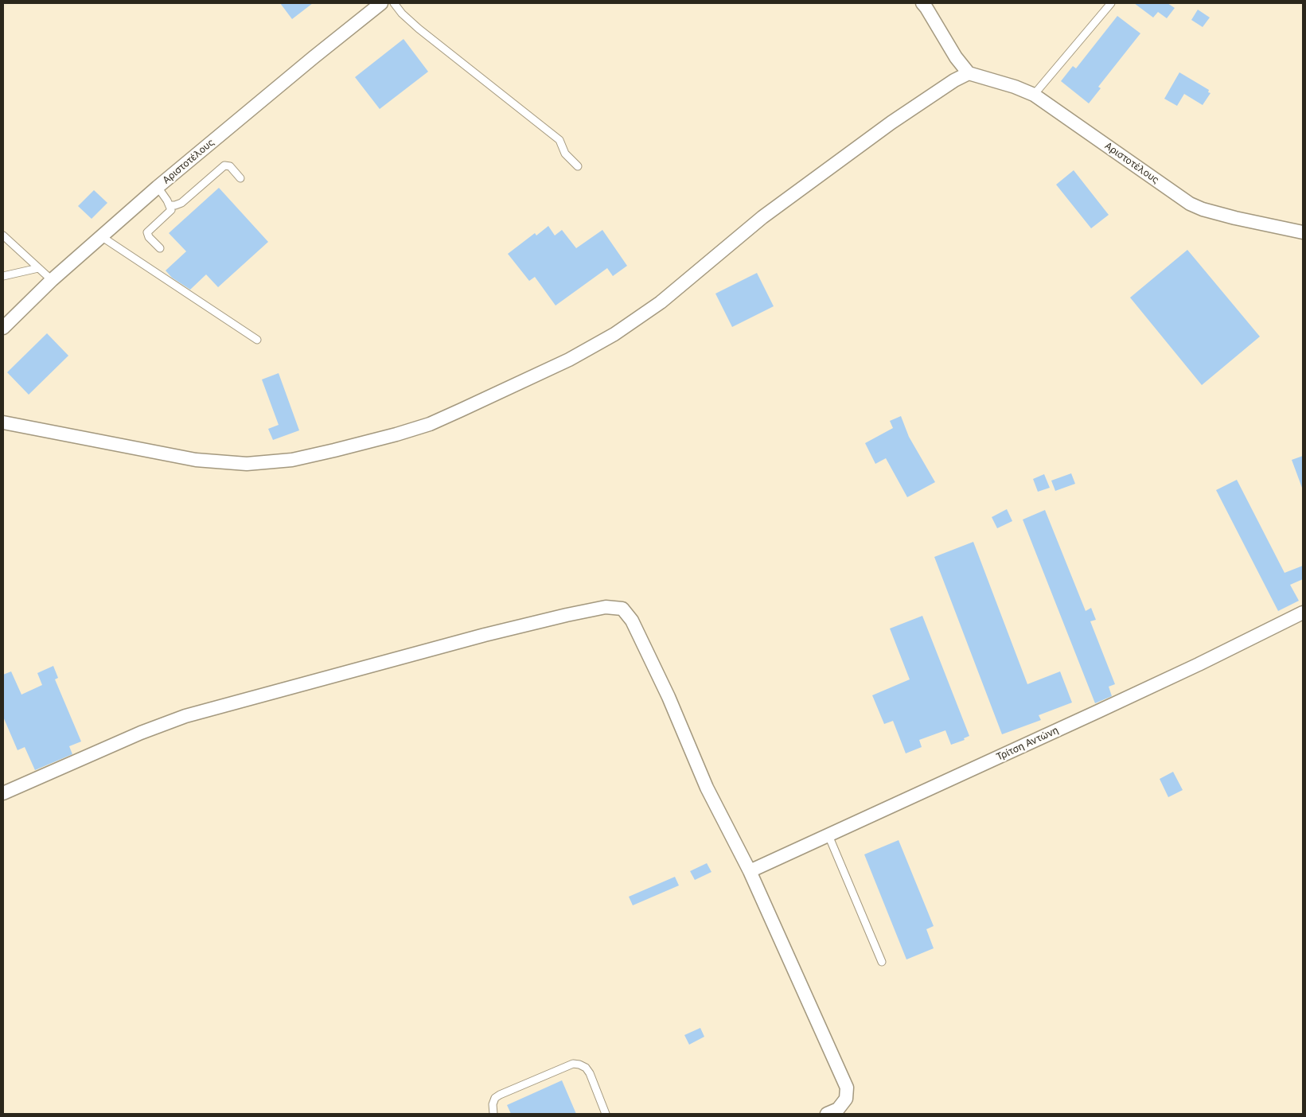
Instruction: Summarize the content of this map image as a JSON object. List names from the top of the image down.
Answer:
{
  "streets": {
    "street": ["Αριστοτέλους", "Τρίτση Αντώνη"]
  }
}
